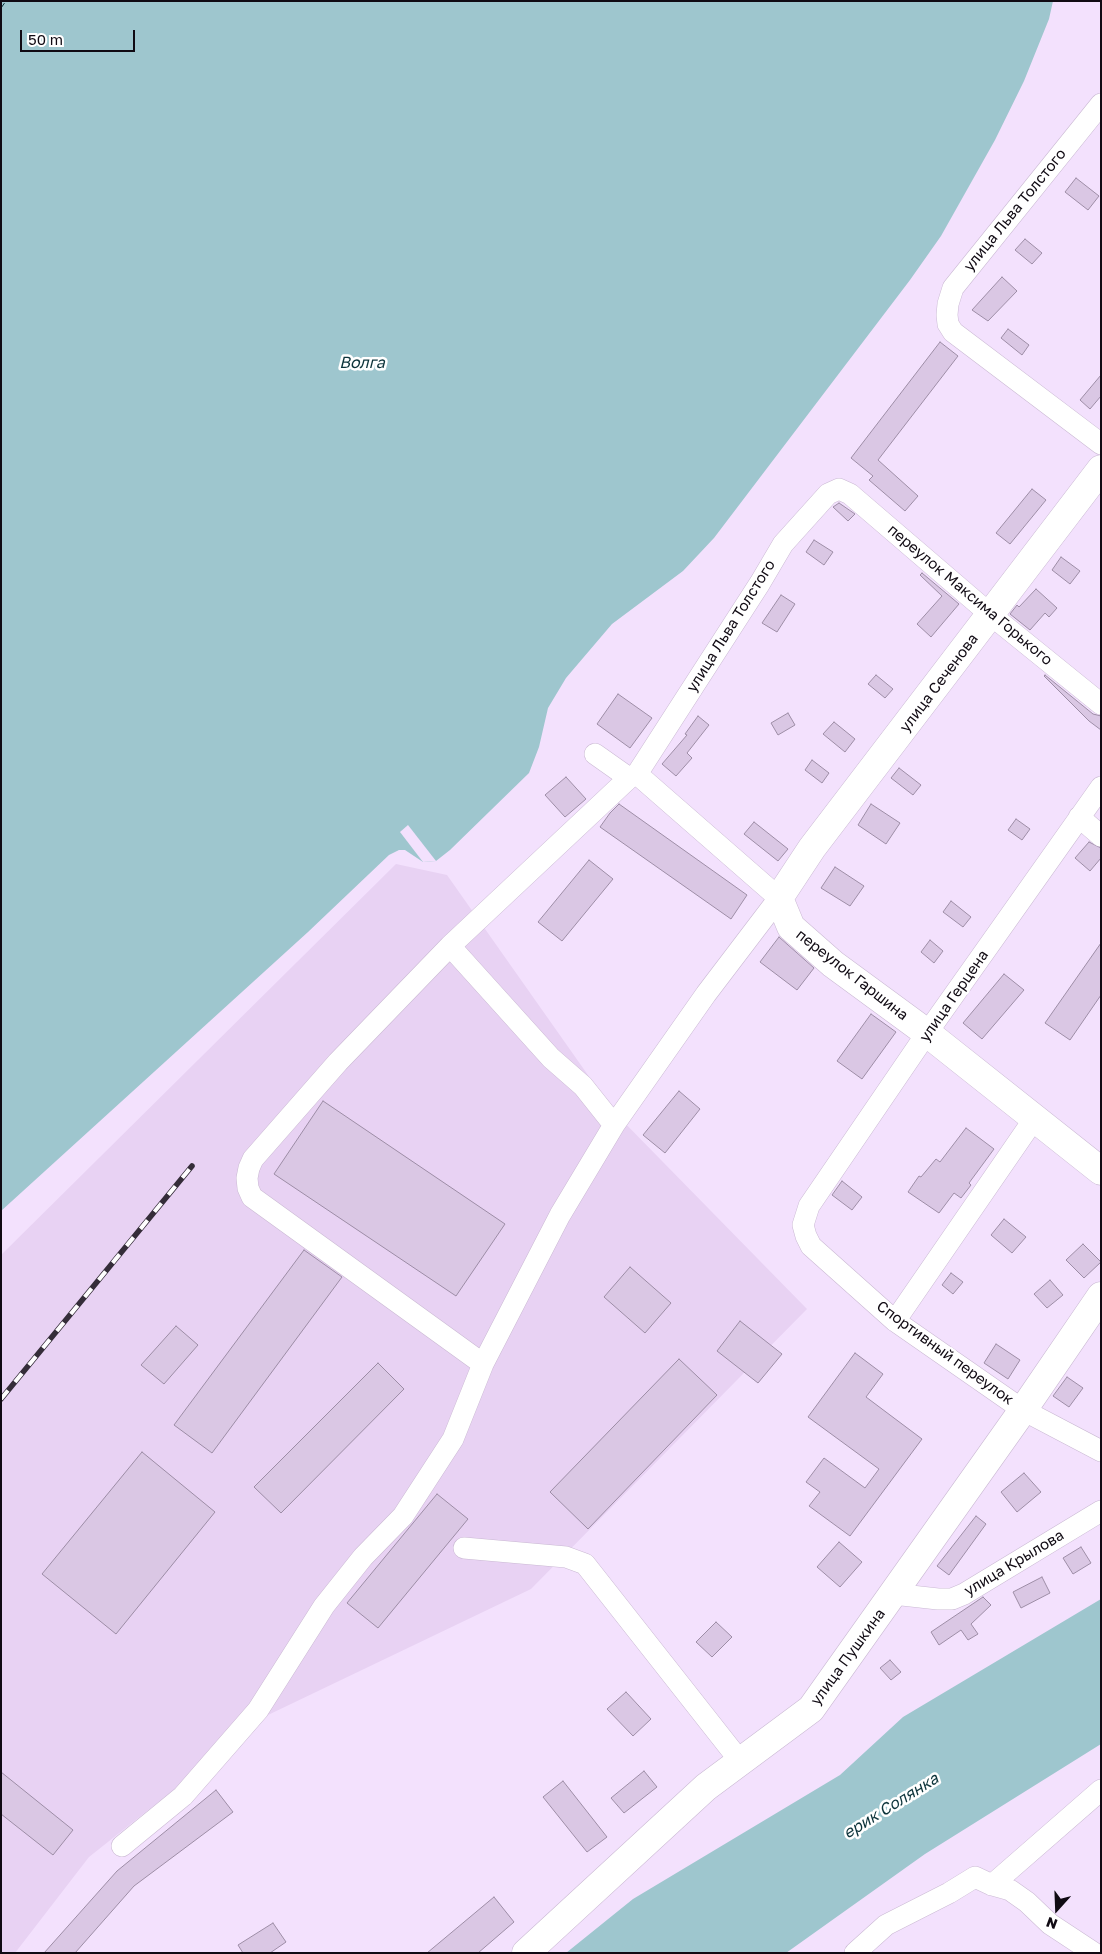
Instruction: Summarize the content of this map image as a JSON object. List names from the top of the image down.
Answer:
{
  "streets": {
    "main road": ["улица Сеченова", "переулок Гаршина", "улица Пушкина"],
    "street": [
      "улица Льва Толстого",
      "переулок Максима Горького",
      "улица Герцена",
      "Спортивный переулок",
      "улица Крылова"
    ]
  },
  "crossings": [
    ["улица Льва Толстого", "переулок Максима Горького"],
    ["улица Льва Толстого", "переулок Гаршина"],
    ["переулок Максима Горького", "улица Сеченова"],
    ["улица Сеченова", "переулок Гаршина"],
    ["переулок Гаршина", "улица Герцена"],
    ["улица Герцена", "Спортивный переулок"],
    ["Спортивный переулок", "улица Пушкина"],
    ["улица Крылова", "улица Пушкина"]
  ],
  "water": ["Волга", "ерик Солянка"],
  "scale_bar": "50 m",
  "north": "bottom"
}
